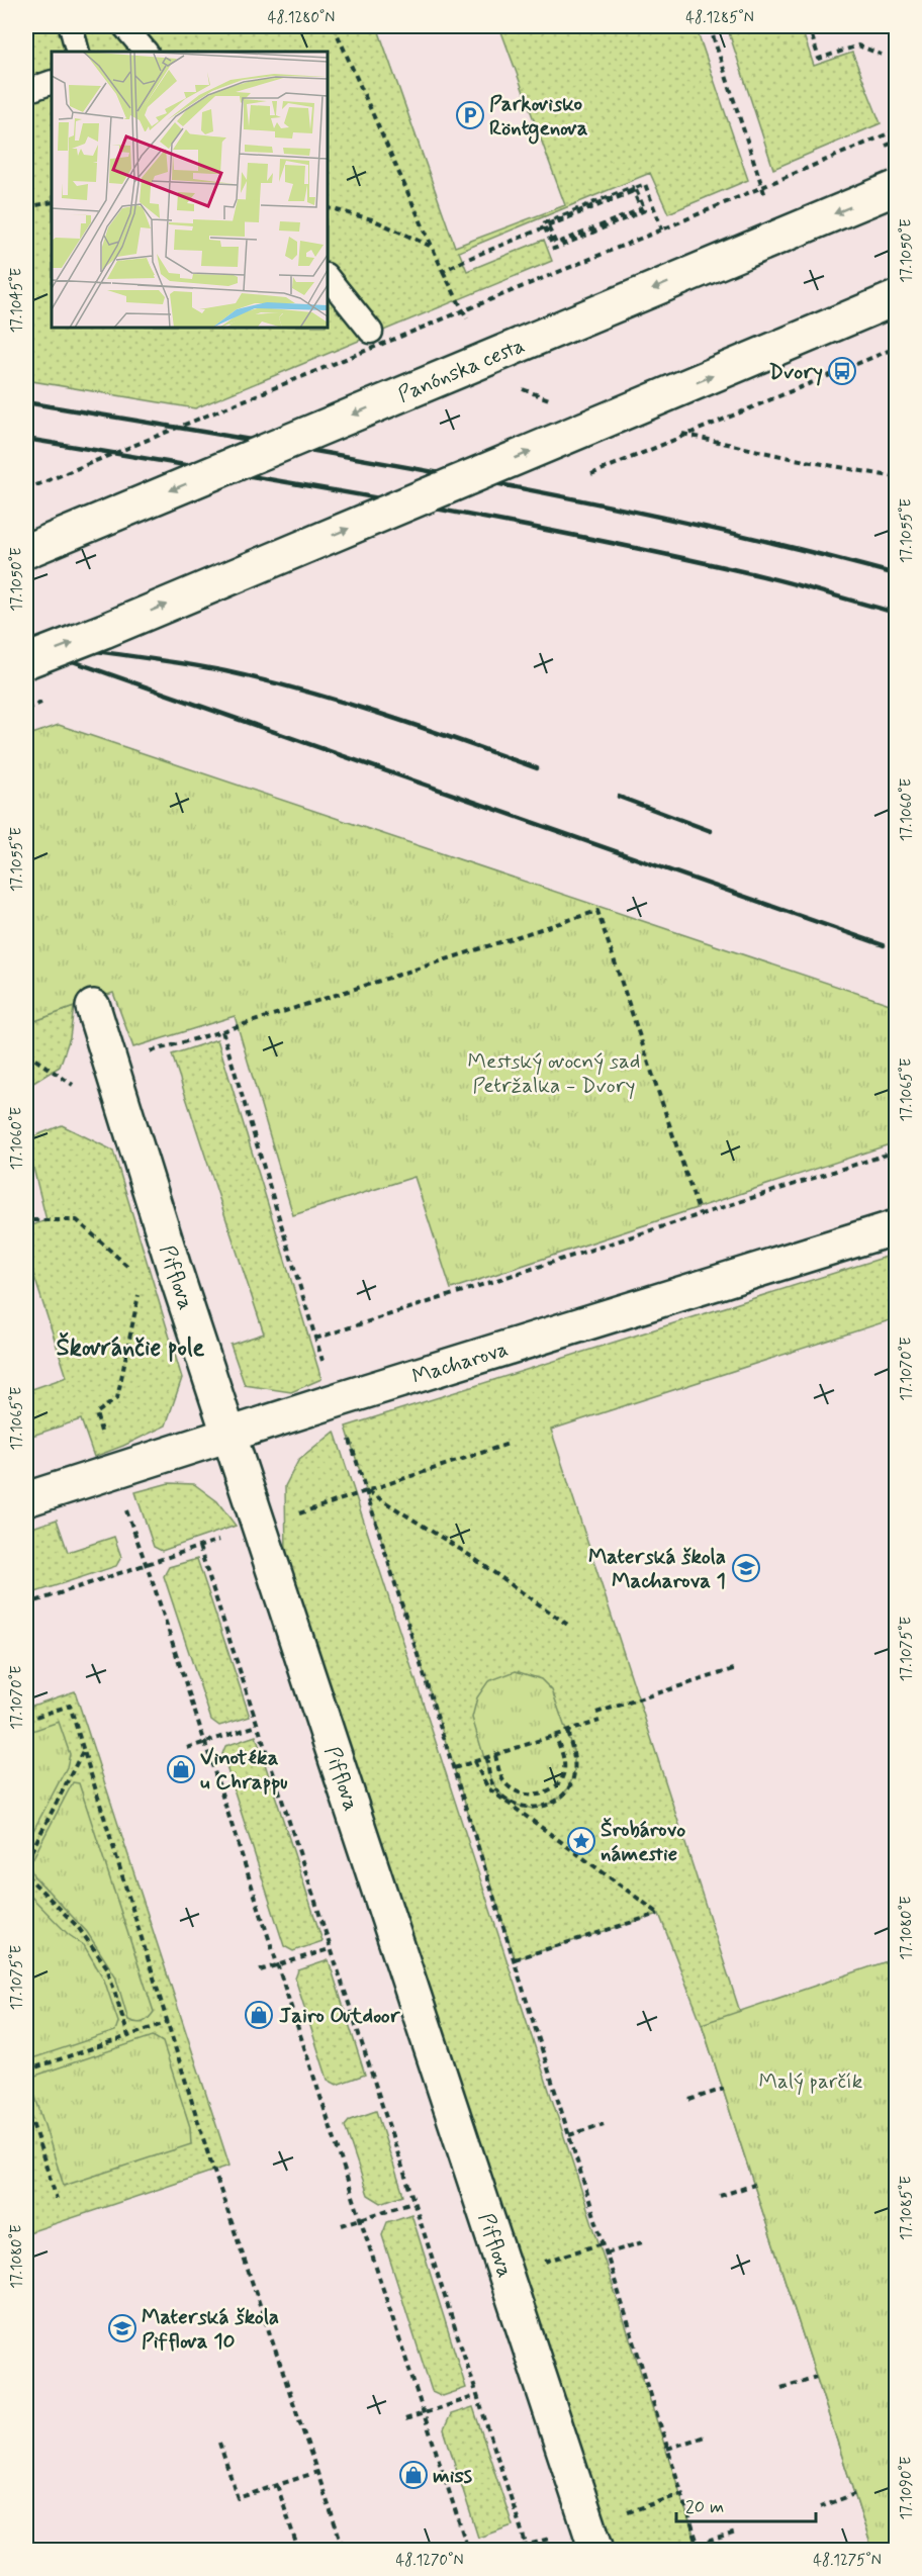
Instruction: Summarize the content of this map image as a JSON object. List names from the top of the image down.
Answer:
{
  "streets": {
    "street": ["Panónska cesta", "Pifflova", "Macharova"]
  },
  "crossings": [
    ["Pifflova", "Macharova"]
  ],
  "districts": ["Škovránčie pole"],
  "parks": ["Mestský ovocný sad Petržalka - Dvory", "Malý parčík"],
  "places": {
    "parking": ["Parkovisko Röntgenova"],
    "bus stop": ["Dvory"],
    "school or university": ["Materská škola Macharova 1", "Materská škola Pifflova 10"],
    "shop": ["Vinotéka u Chrappu", "Jairo Outdoor", "miss"],
    "place": ["Šrobárovo námestie"]
  },
  "scale_bar": "20 m",
  "coordinates": [
    "48.1280°N",
    "48.1285°N",
    "17.1050°E",
    "17.1045°E",
    "17.1055°E",
    "17.1060°E",
    "17.1065°E",
    "17.1070°E",
    "17.1075°E",
    "17.1080°E",
    "17.1085°E",
    "17.1090°E",
    "48.1270°N",
    "48.1275°N"
  ]
}
